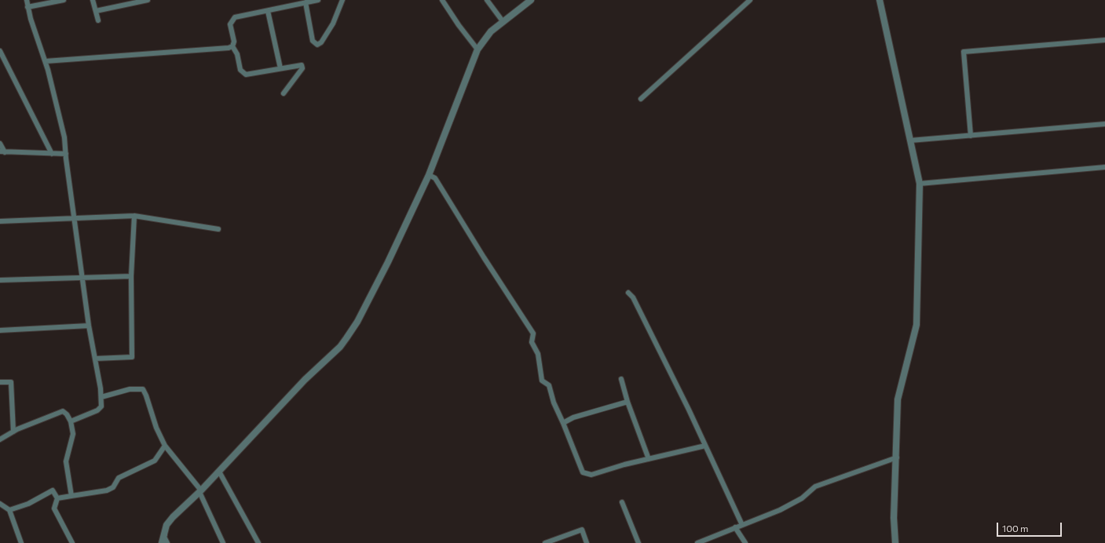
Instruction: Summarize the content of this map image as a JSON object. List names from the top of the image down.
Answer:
{
  "scale_bar": "100 m"
}
